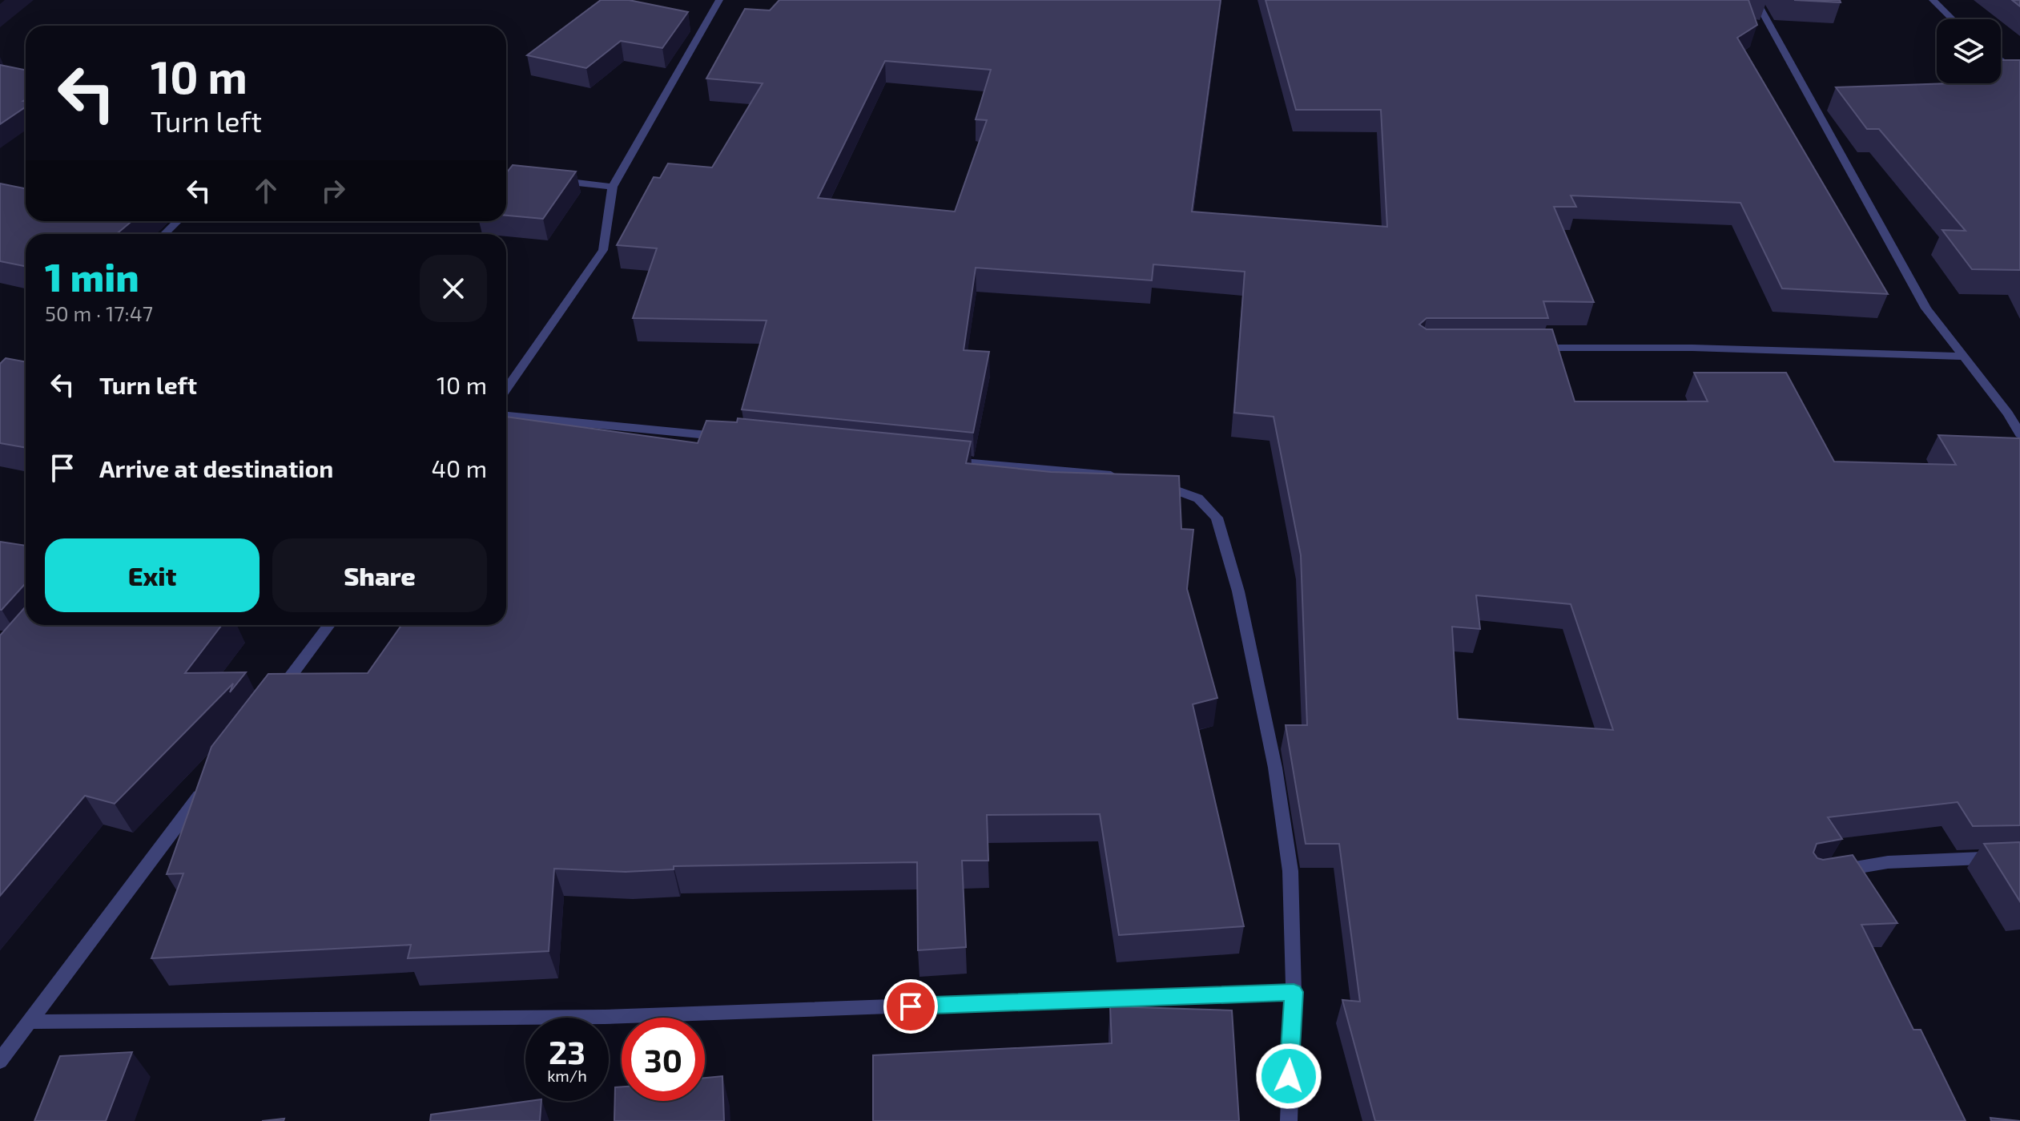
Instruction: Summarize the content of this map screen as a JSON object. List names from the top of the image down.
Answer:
{
  "page": {
    "turn": ["10 m", "Turn left"],
    "heading": ["1 min", "50 m · 17:47"],
    "list": [
      {
        "name": "Turn left",
        "value": "10 m"
      },
      {
        "name": "Arrive at destination",
        "value": "40 m"
      }
    ],
    "buttons": ["Exit", "Share"],
    "speed": "23 km/h",
    "limit": "30"
  }
}
